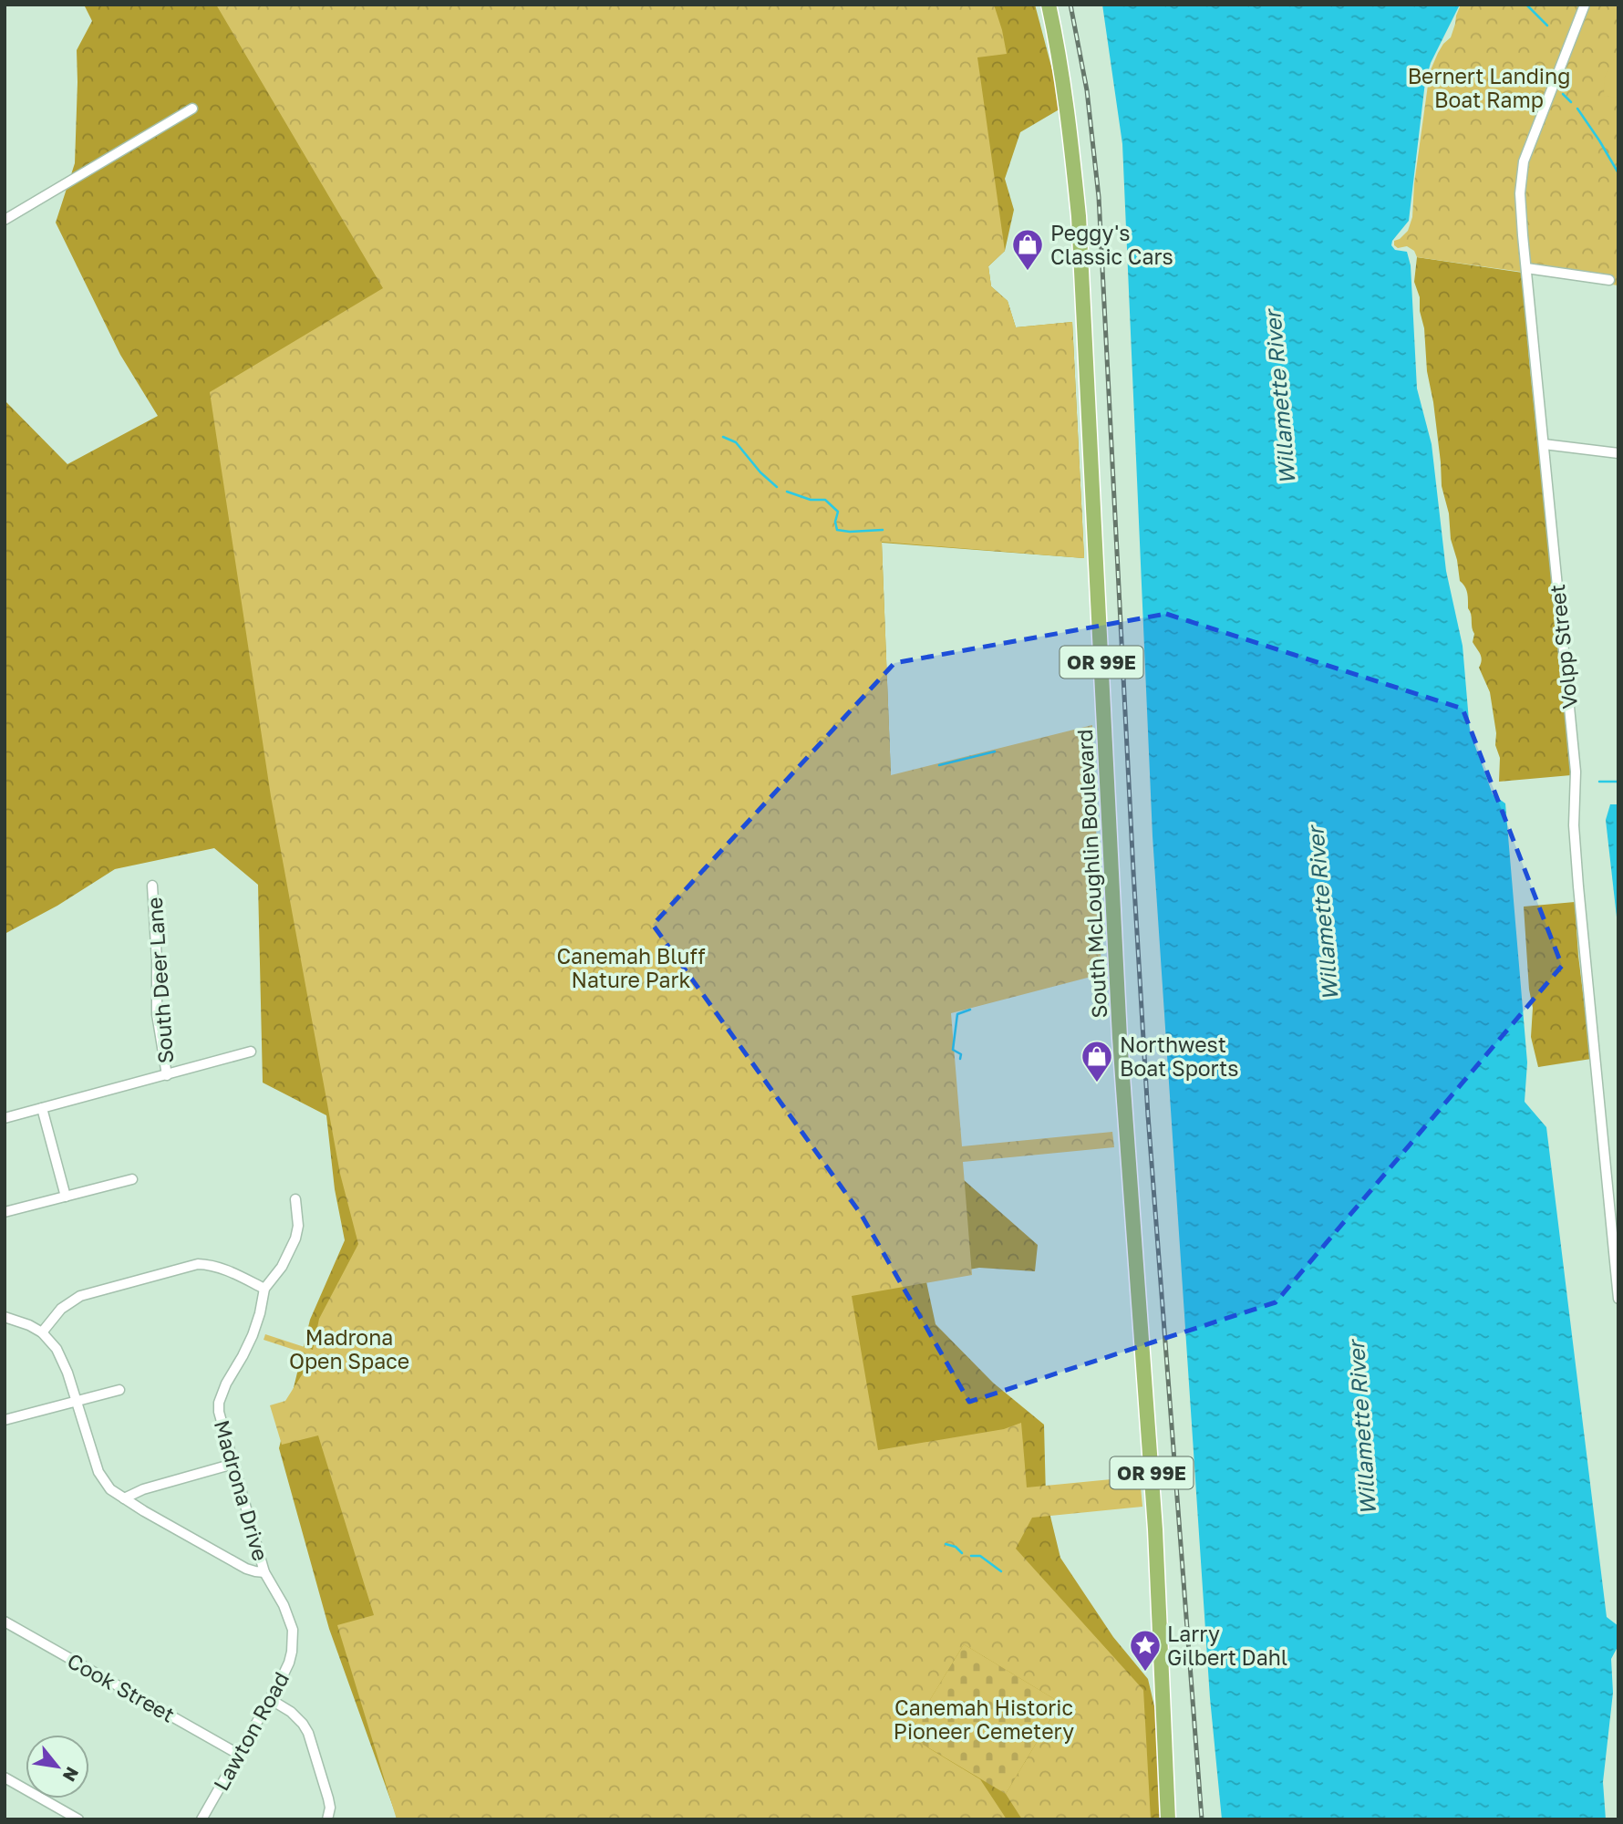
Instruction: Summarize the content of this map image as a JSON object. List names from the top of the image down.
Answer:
{
  "streets": {
    "highway": ["OR 99E", "South McLoughlin Boulevard"],
    "street": [
      "Volpp Street",
      "South Deer Lane",
      "Madrona Drive",
      "Cook Street",
      "Lawton Road"
    ]
  },
  "crossings": [
    ["Madrona Drive", "Lawton Road"],
    ["Cook Street", "Lawton Road"]
  ],
  "water": ["Willamette River"],
  "parks": [
    "Bernert Landing Boat Ramp",
    "Canemah Bluff Nature Park",
    "Madrona Open Space",
    "Canemah Historic Pioneer Cemetery"
  ],
  "places": {
    "shop": ["Peggy's Classic Cars", "Northwest Boat Sports"],
    "place": ["Larry Gilbert Dahl"]
  },
  "north": "bottom right"
}
